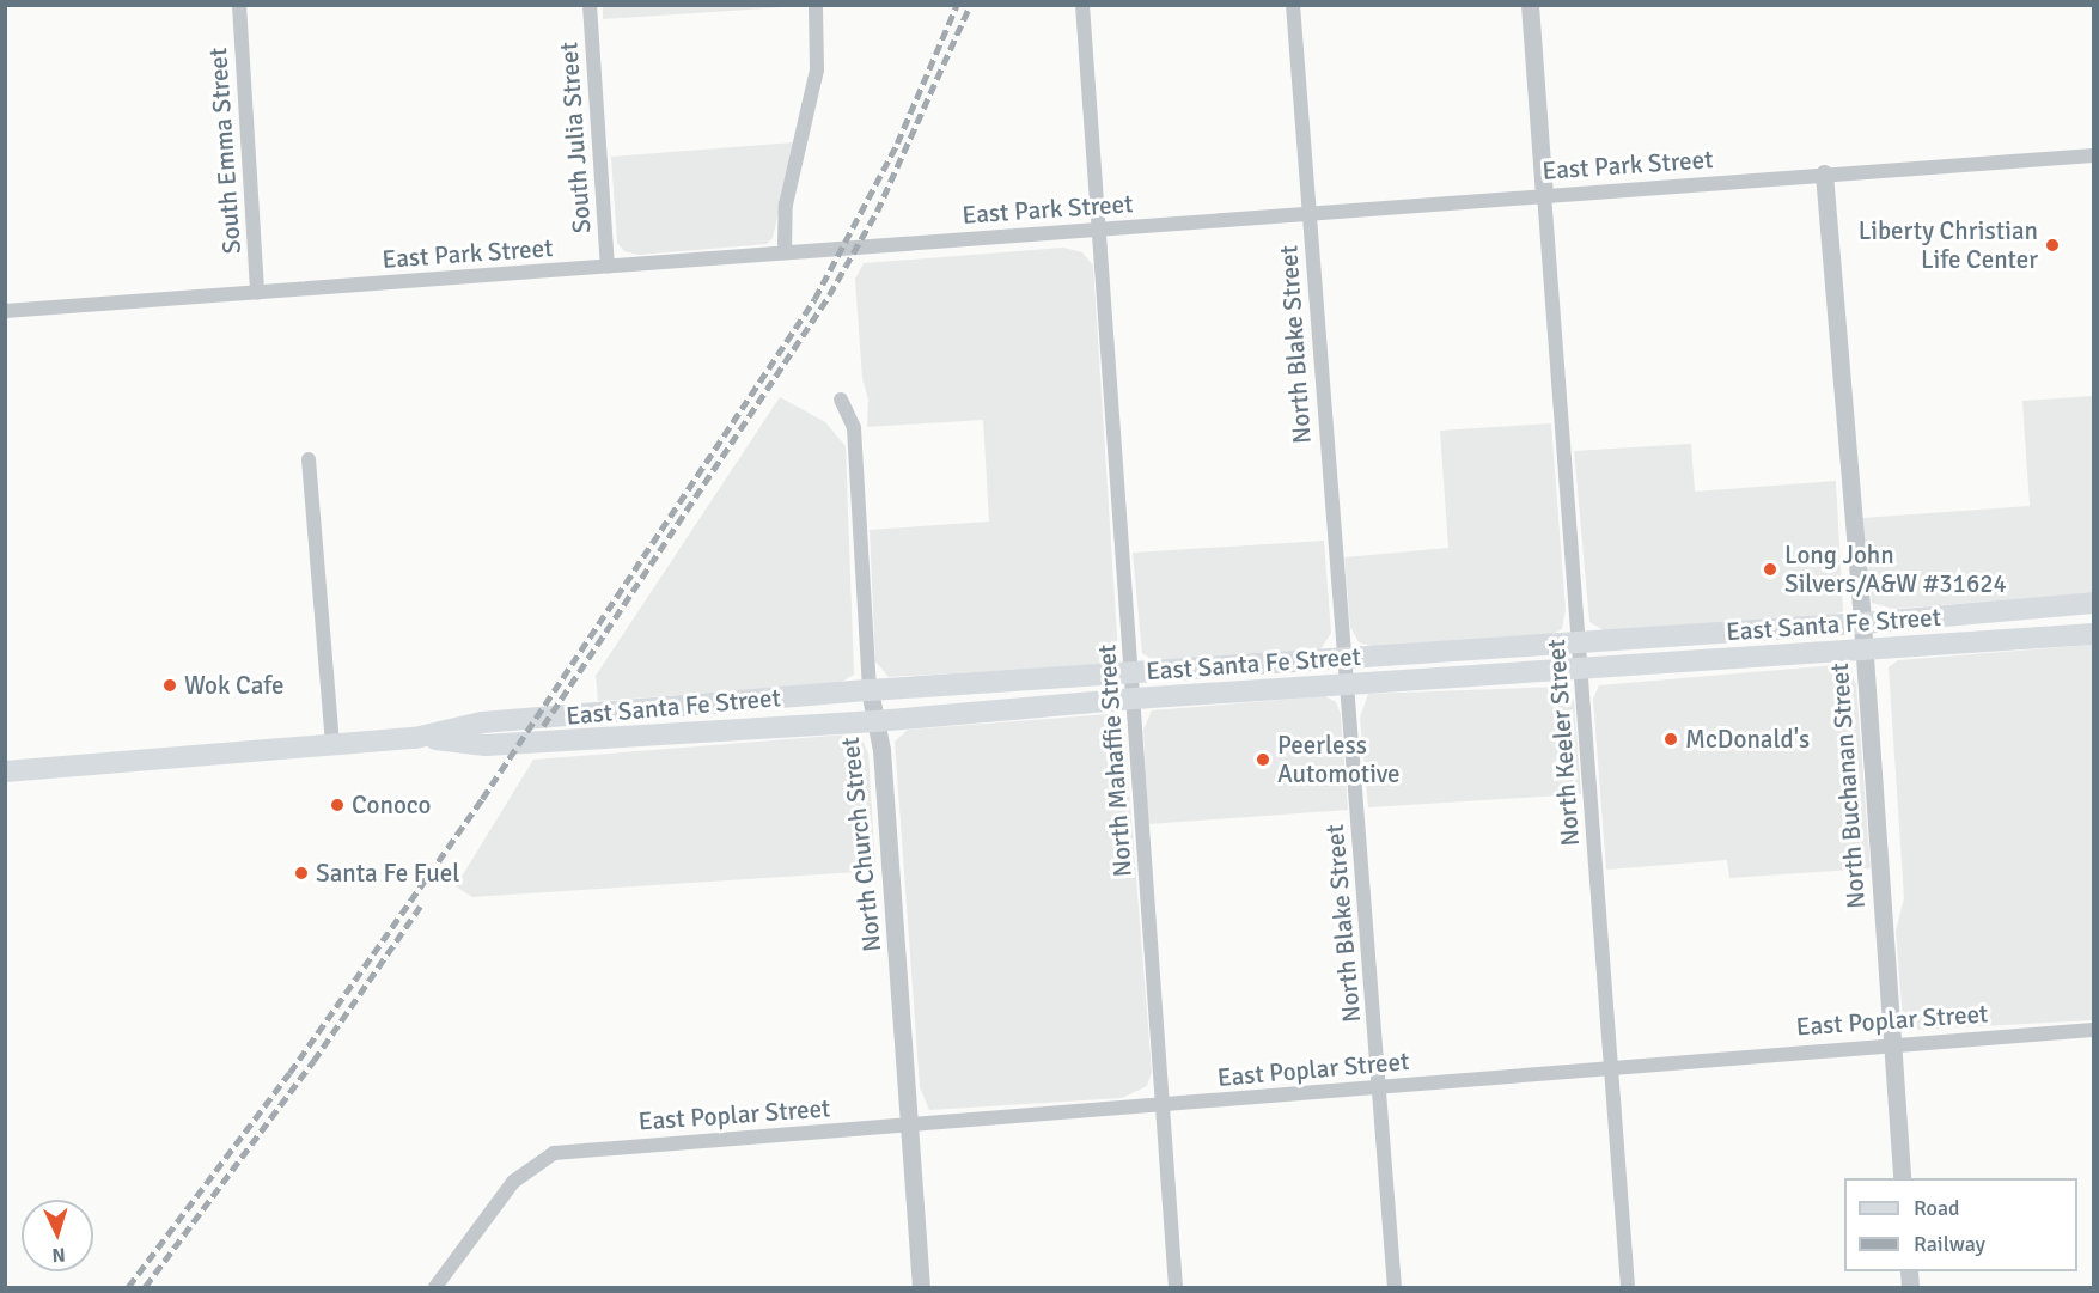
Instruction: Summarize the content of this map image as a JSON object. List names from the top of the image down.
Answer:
{
  "streets": {
    "main road": ["East Santa Fe Street"],
    "street": [
      "South Julia Street",
      "South Emma Street",
      "East Park Street",
      "North Blake Street",
      "North Keeler Street",
      "North Mahaffie Street",
      "North Buchanan Street",
      "North Church Street",
      "East Poplar Street"
    ]
  },
  "crossings": [
    ["South Julia Street", "East Park Street"],
    ["South Emma Street", "East Park Street"],
    ["East Park Street", "North Blake Street"],
    ["East Park Street", "North Keeler Street"],
    ["East Park Street", "North Mahaffie Street"],
    ["East Park Street", "North Buchanan Street"],
    ["North Blake Street", "East Santa Fe Street"],
    ["North Blake Street", "East Poplar Street"],
    ["East Santa Fe Street", "North Keeler Street"],
    ["East Santa Fe Street", "North Mahaffie Street"],
    ["East Santa Fe Street", "North Buchanan Street"],
    ["East Santa Fe Street", "North Church Street"],
    ["North Keeler Street", "East Poplar Street"],
    ["North Mahaffie Street", "East Poplar Street"],
    ["North Buchanan Street", "East Poplar Street"],
    ["North Church Street", "East Poplar Street"]
  ],
  "places": [
    "Liberty Christian Life Center",
    "Long John Silvers/A&W #31624",
    "Wok Cafe",
    "McDonald's",
    "Peerless Automotive",
    "Conoco",
    "Santa Fe Fuel"
  ],
  "legend": ["Road", "Railway"],
  "north": "bottom"
}
